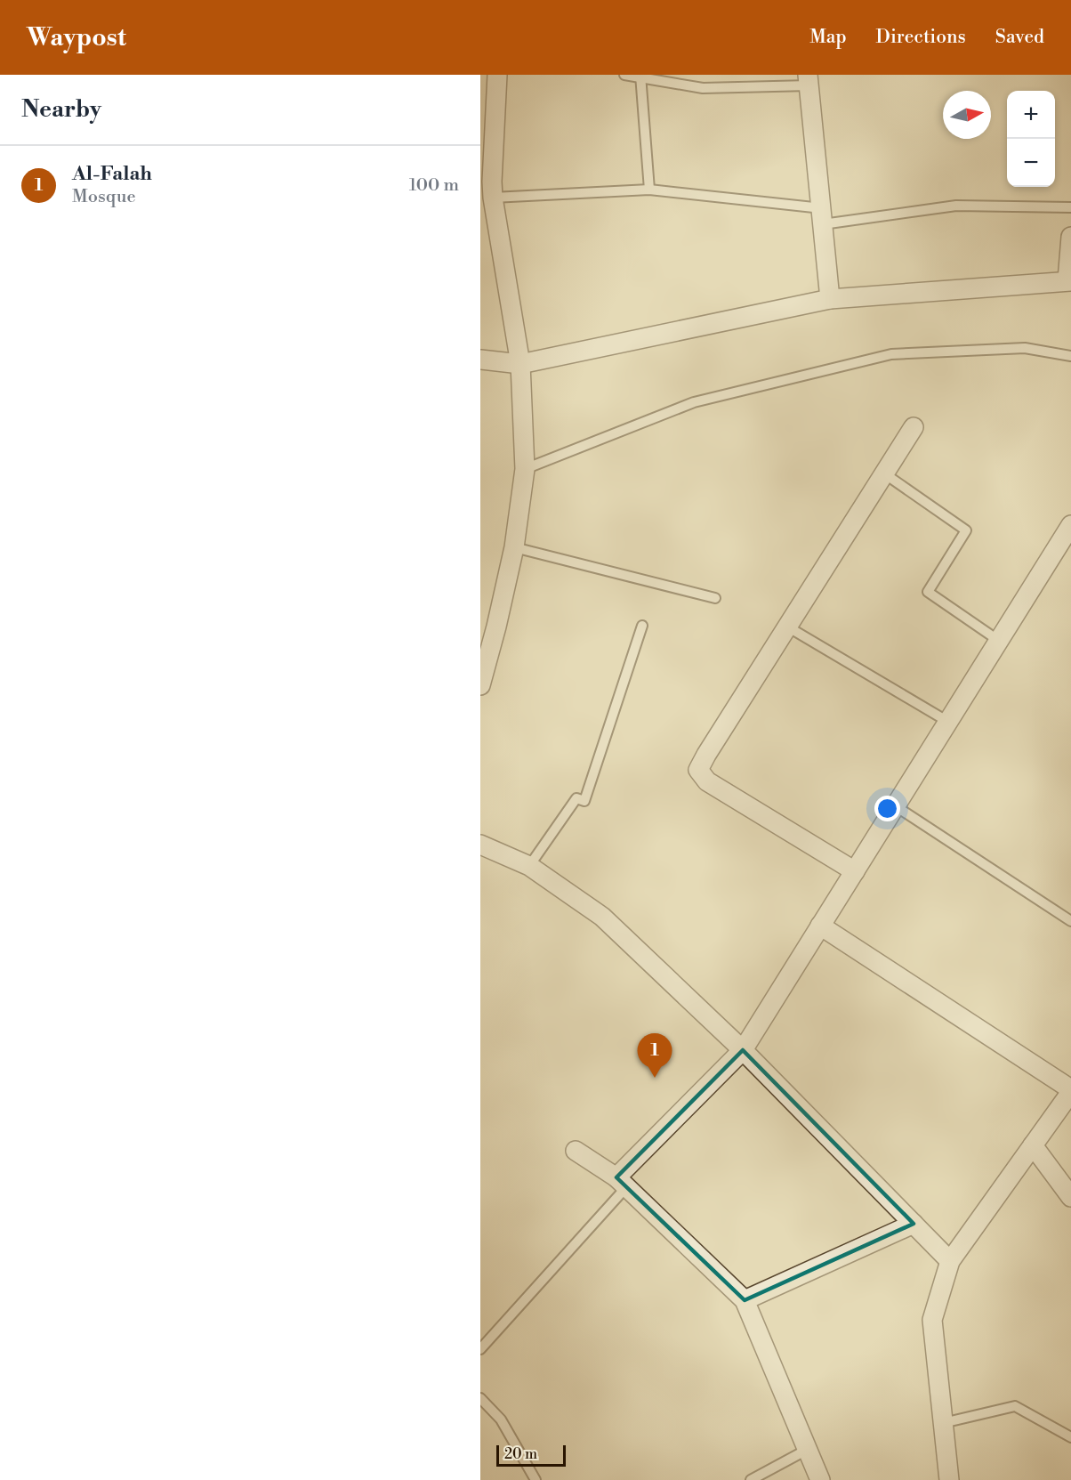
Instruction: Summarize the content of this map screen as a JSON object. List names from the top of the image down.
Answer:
{
  "scale_bar": "20 m",
  "north": "right",
  "page": {
    "header": "Waypost",
    "nav": ["Map", "Directions", "Saved"],
    "heading": "Nearby",
    "map_buttons": ["+", "−"],
    "list": [
      {
        "mark": "1",
        "name": "Al-Falah",
        "note": "Mosque",
        "value": "100 m"
      }
    ],
    "pins": "1",
    "scale": "20 m"
  }
}
